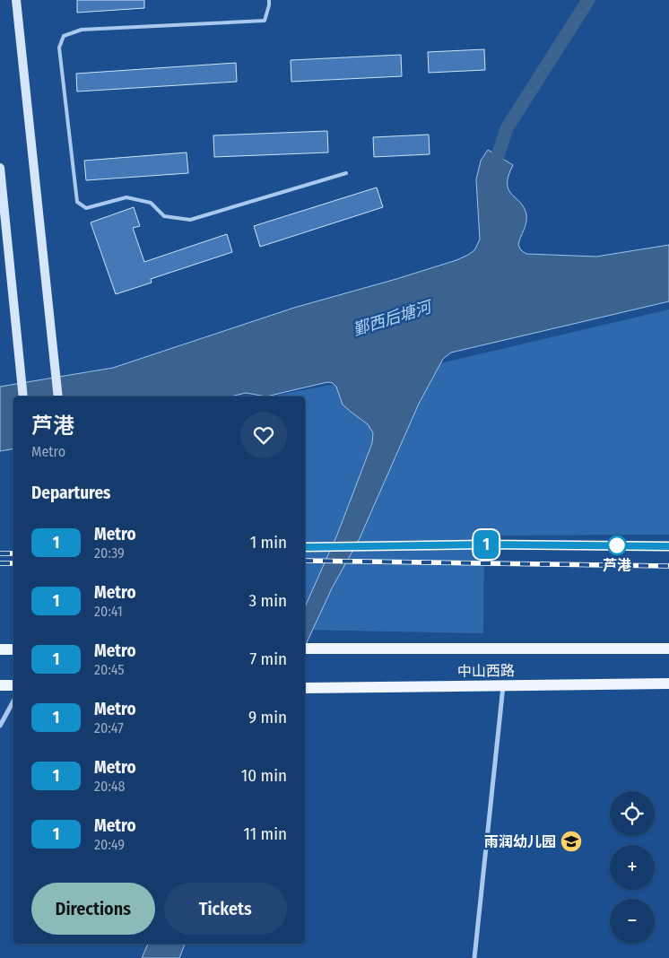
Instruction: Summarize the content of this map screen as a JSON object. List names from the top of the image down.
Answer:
{
  "streets": {
    "main road": ["中山西路"]
  },
  "water": ["鄞西后塘河"],
  "places": {
    "other": ["芦港"],
    "school or university": ["雨润幼儿园"]
  },
  "lines": ["metro line 1"],
  "page": {
    "on_map": "1",
    "heading": [
      ["芦港", "Metro"],
      "Departures"
    ],
    "list": [
      {
        "mark": "1",
        "name": "Metro",
        "note": "20:39",
        "value": "1 min"
      },
      {
        "mark": "1",
        "name": "Metro",
        "note": "20:41",
        "value": "3 min"
      },
      {
        "mark": "1",
        "name": "Metro",
        "note": "20:45",
        "value": "7 min"
      },
      {
        "mark": "1",
        "name": "Metro",
        "note": "20:47",
        "value": "9 min"
      },
      {
        "mark": "1",
        "name": "Metro",
        "note": "20:48",
        "value": "10 min"
      },
      {
        "mark": "1",
        "name": "Metro",
        "note": "20:49",
        "value": "11 min"
      }
    ],
    "map_buttons": ["+", "−"],
    "buttons": ["Directions", "Tickets"]
  }
}
